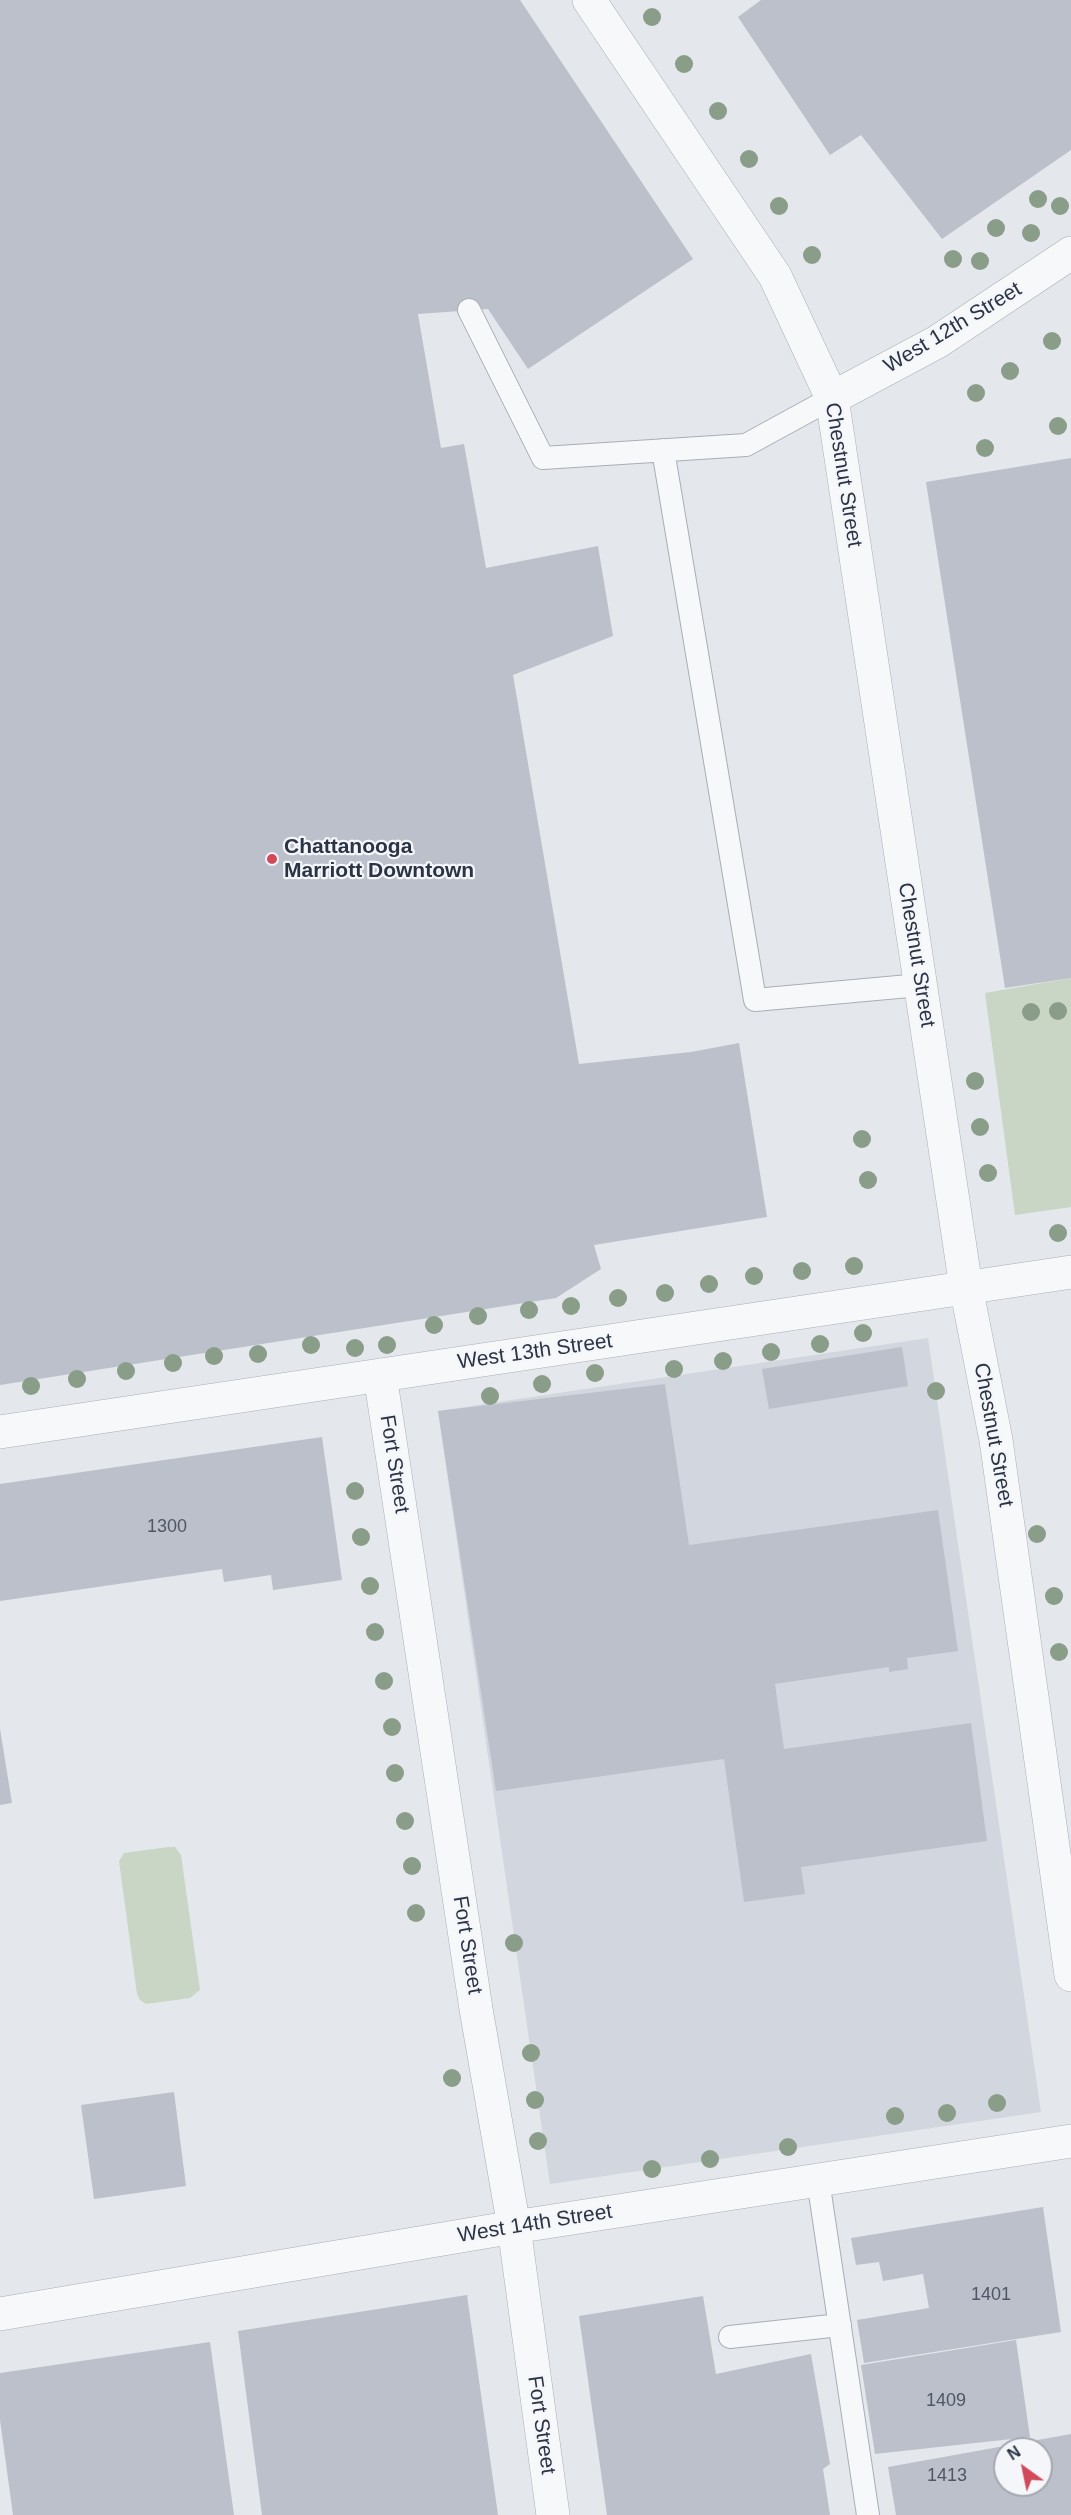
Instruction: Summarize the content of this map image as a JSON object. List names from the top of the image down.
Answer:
{
  "streets": {
    "street": [
      "West 12th Street",
      "Chestnut Street",
      "West 13th Street",
      "Fort Street",
      "West 14th Street"
    ]
  },
  "crossings": [
    ["West 12th Street", "Chestnut Street"],
    ["Chestnut Street", "West 13th Street"],
    ["West 13th Street", "Fort Street"],
    ["Fort Street", "West 14th Street"]
  ],
  "places": ["Chattanooga Marriott Downtown"],
  "house_numbers": [
    "1300",
    "1401",
    "1409",
    "1413"
  ],
  "north": "top left"
}
